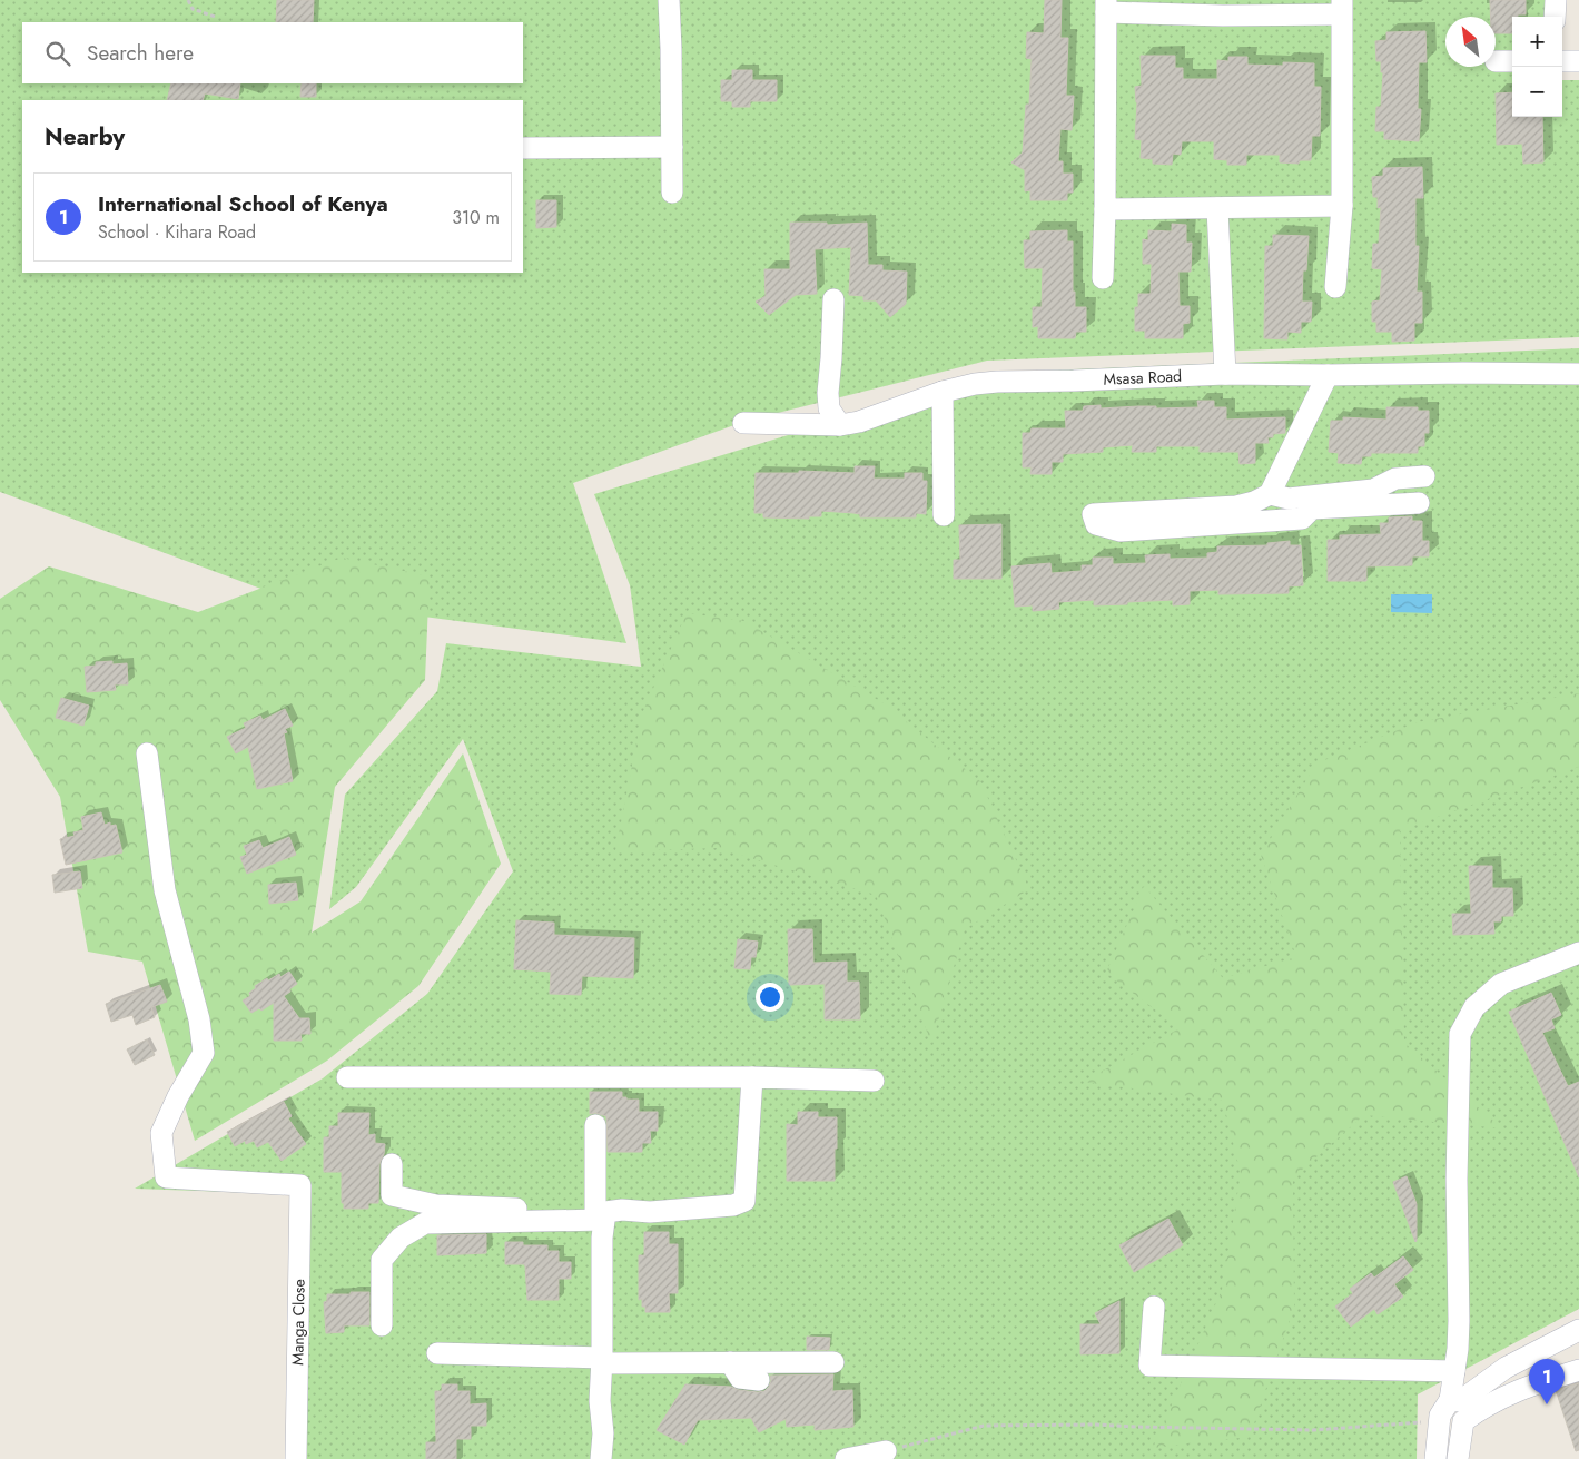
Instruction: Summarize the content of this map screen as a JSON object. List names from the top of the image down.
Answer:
{
  "streets": {
    "street": ["Msasa Road", "Manga Close"]
  },
  "north": "top left",
  "page": {
    "map_buttons": ["+", "−"],
    "search": "Search here",
    "heading": "Nearby",
    "list": [
      {
        "mark": "1",
        "name": "International School of Kenya",
        "note": "School · Kihara Road",
        "value": "310 m"
      }
    ],
    "pins": "1"
  }
}
